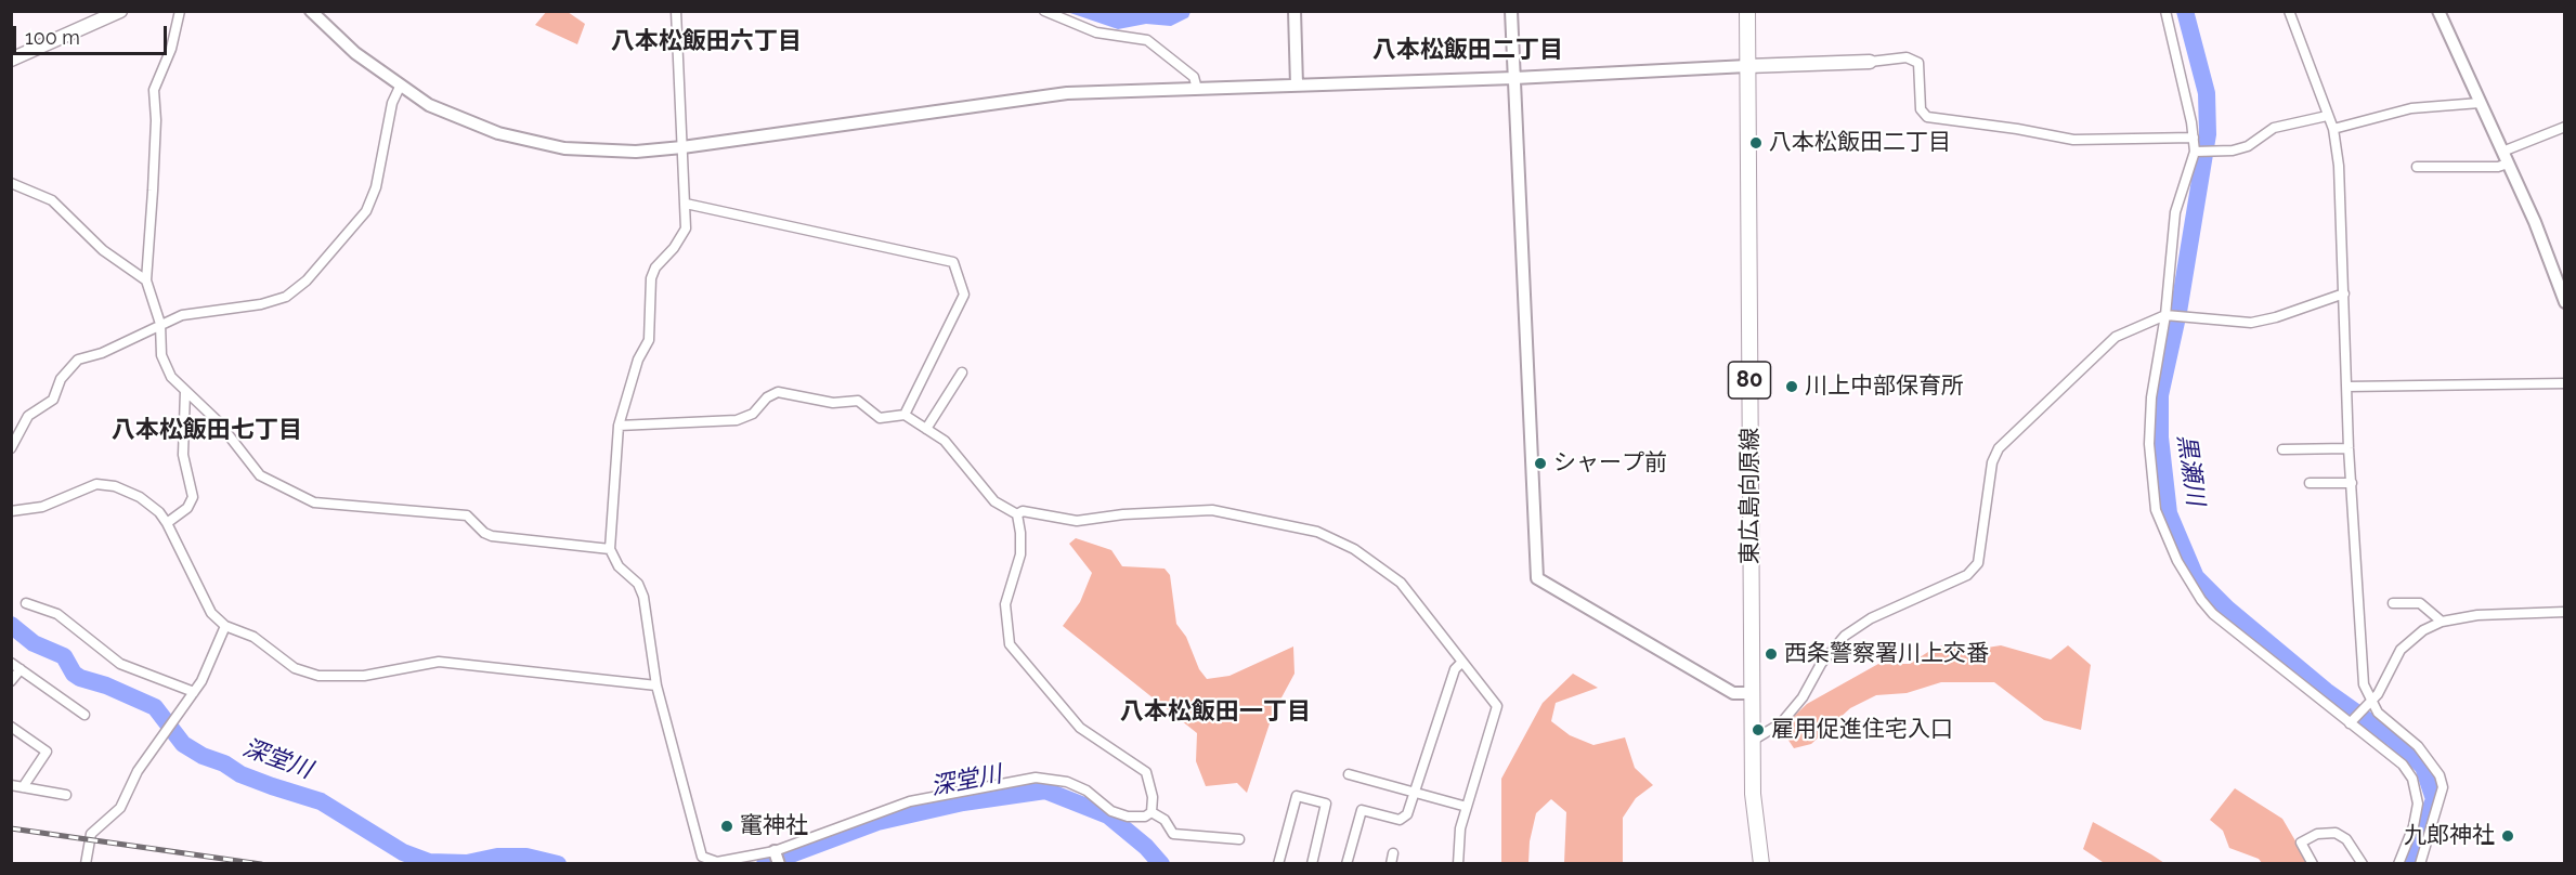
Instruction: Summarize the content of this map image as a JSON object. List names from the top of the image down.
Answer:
{
  "streets": {
    "main road": ["80", "東広島向原線"]
  },
  "districts": [
    "八本松飯田六丁目",
    "八本松飯田二丁目",
    "八本松飯田七丁目",
    "八本松飯田一丁目"
  ],
  "water": ["黒瀬川", "深堂川"],
  "places": [
    "八本松飯田二丁目",
    "川上中部保育所",
    "シャープ前",
    "西条警察署川上交番",
    "雇用促進住宅入口",
    "竃神社",
    "九郎神社"
  ],
  "scale_bar": "100 m"
}
